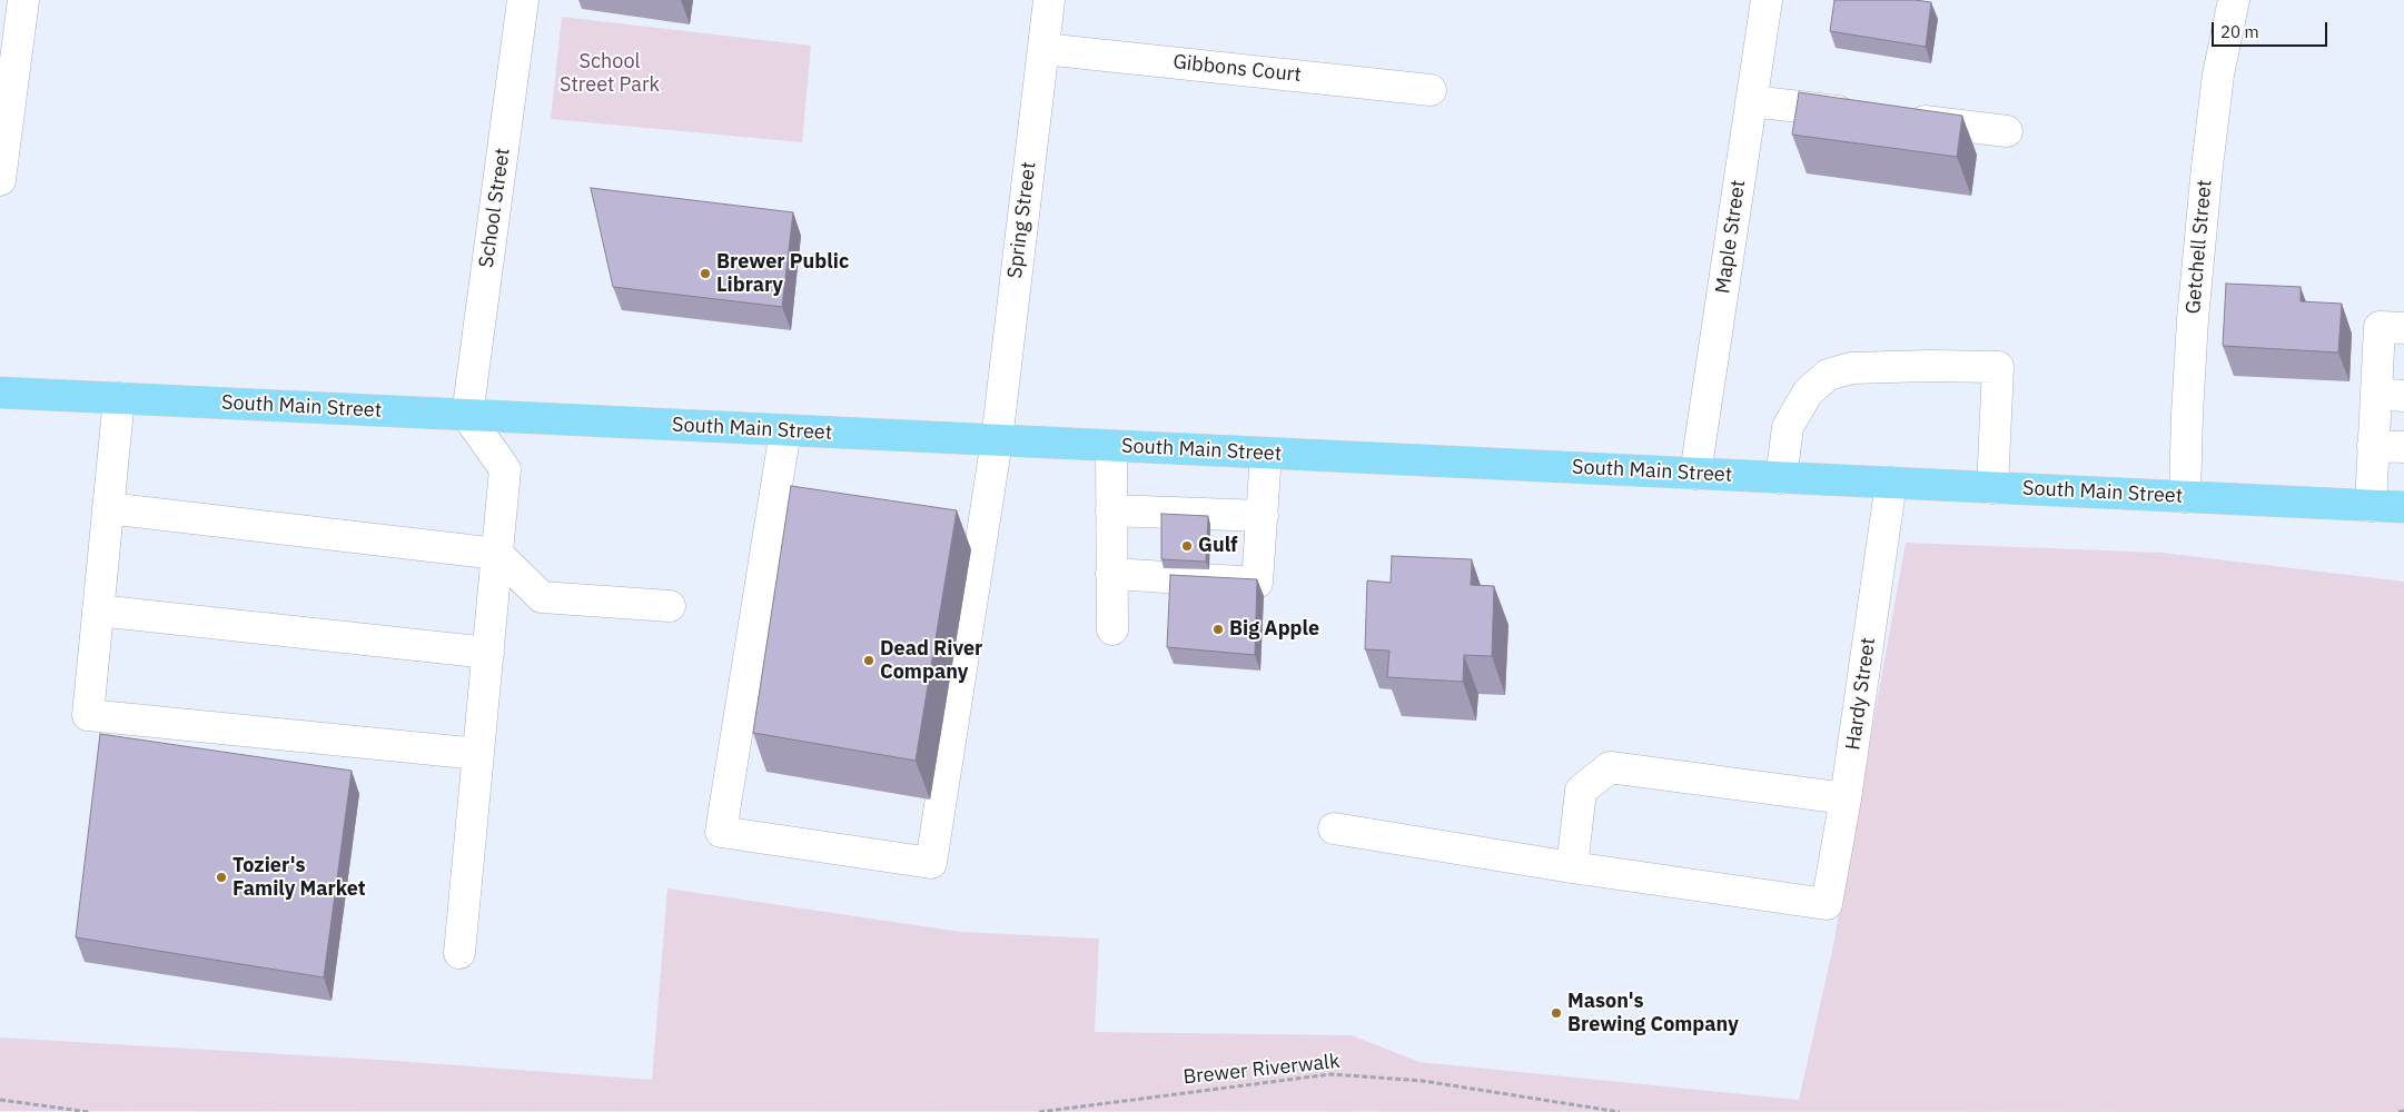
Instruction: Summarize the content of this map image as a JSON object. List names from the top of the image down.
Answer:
{
  "streets": {
    "main road": ["South Main Street"],
    "street": [
      "Gibbons Court",
      "School Street",
      "Spring Street",
      "Maple Street",
      "Getchell Street",
      "Hardy Street"
    ],
    "path": ["Brewer Riverwalk"]
  },
  "crossings": [
    ["Gibbons Court", "Spring Street"],
    ["School Street", "South Main Street"],
    ["Spring Street", "South Main Street"],
    ["Maple Street", "South Main Street"],
    ["Getchell Street", "South Main Street"],
    ["South Main Street", "Hardy Street"]
  ],
  "parks": ["School Street Park"],
  "places": [
    "Brewer Public Library",
    "Gulf",
    "Big Apple",
    "Dead River Company",
    "Tozier's Family Market",
    "Mason's Brewing Company"
  ],
  "scale_bar": "20 m"
}
